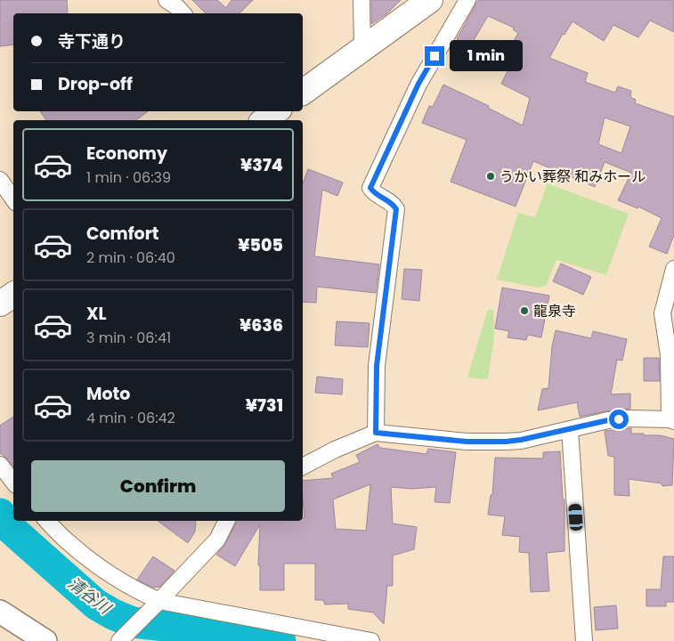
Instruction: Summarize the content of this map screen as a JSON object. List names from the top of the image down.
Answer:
{
  "water": ["清谷川"],
  "places": ["うかい葬祭 和みホール", "龍泉寺"],
  "page": {
    "banner": ["寺下通り", "Drop-off"],
    "bubble": "1 min",
    "list": [
      {
        "name": "Economy",
        "note": "1 min · 06:39",
        "value": "¥374"
      },
      {
        "name": "Comfort",
        "note": "2 min · 06:40",
        "value": "¥505"
      },
      {
        "name": "XL",
        "note": "3 min · 06:41",
        "value": "¥636"
      },
      {
        "name": "Moto",
        "note": "4 min · 06:42",
        "value": "¥731"
      }
    ],
    "buttons": "Confirm"
  }
}
